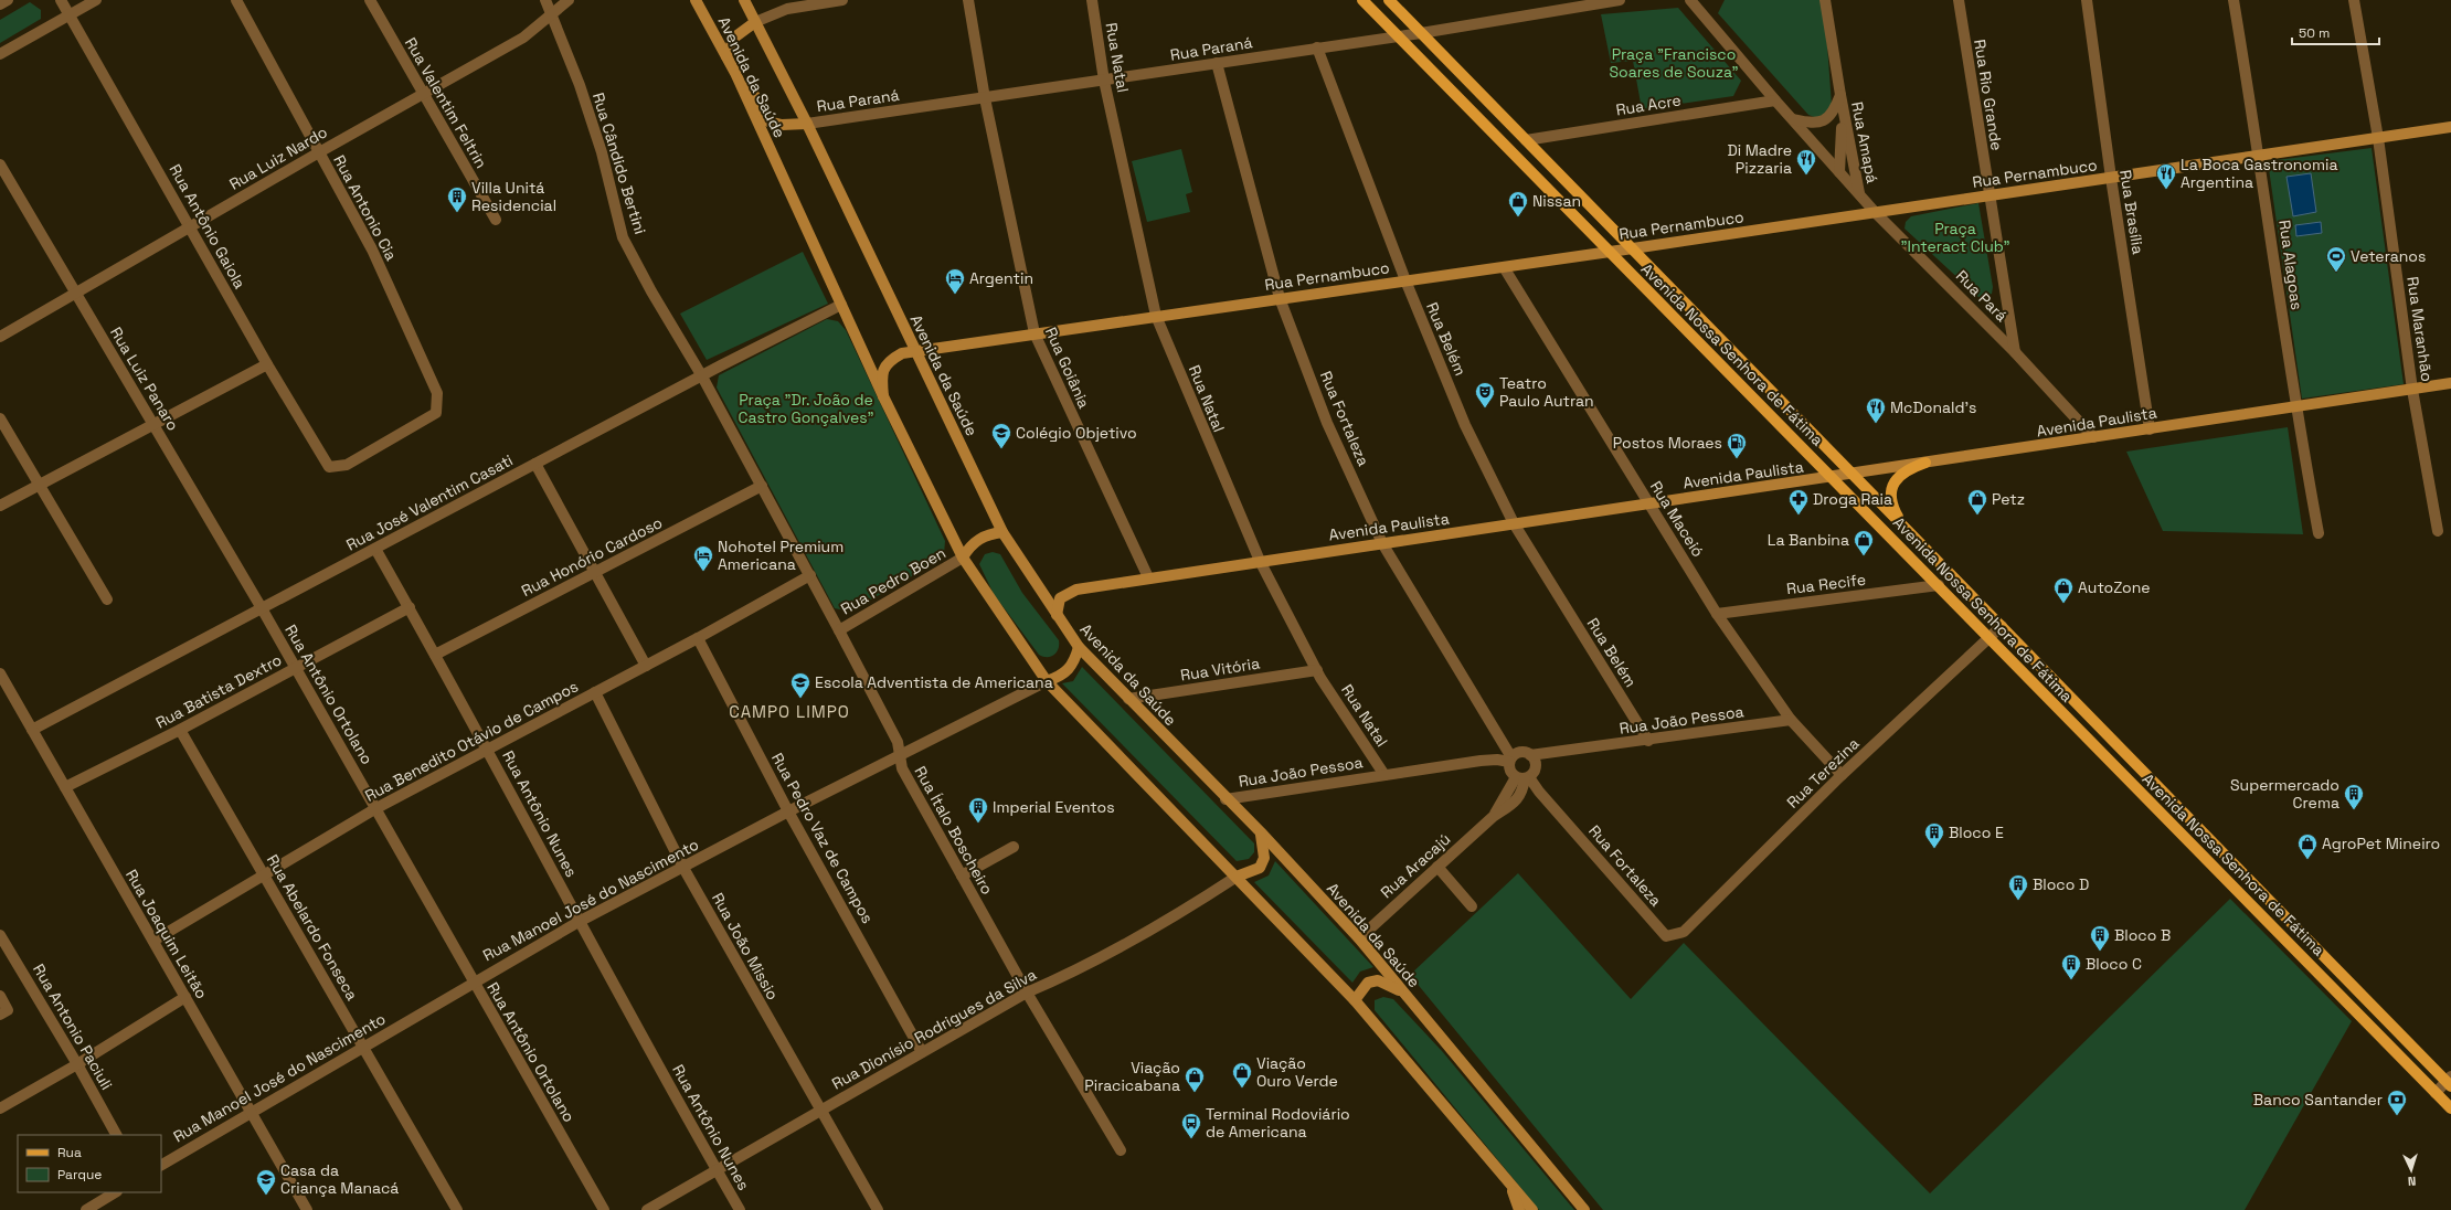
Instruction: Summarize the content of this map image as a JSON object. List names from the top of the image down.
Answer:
{
  "streets": {
    "main road": [
      "Avenida da Saúde",
      "Rua Pernambuco",
      "Avenida Nossa Senhora de Fátima",
      "Avenida Paulista"
    ],
    "street": [
      "Rua Paraná",
      "Rua Natal",
      "Rua Rio Grande",
      "Rua Valentim Feltrin",
      "Rua Acre",
      "Rua Amapá",
      "Rua Luiz Nardo",
      "Rua Cândido Bertini",
      "Rua Antonio Cia",
      "Rua Brasília",
      "Rua Antônio Gaiola",
      "Rua Alagoas",
      "Rua Pará",
      "Rua Maranhão",
      "Rua Belém",
      "Rua Goiânia",
      "Rua Luiz Panaro",
      "Rua Fortaleza",
      "Rua José Valentim Casati",
      "Rua Maceió",
      "Rua Honório Cardoso",
      "Rua Pedro Boen",
      "Rua Recife",
      "Rua Vitória",
      "Rua Batista Dextro",
      "Rua Antônio Ortolano",
      "Rua João Pessoa",
      "Rua Benedito Otávio de Campos",
      "Rua Terezina",
      "Rua Antônio Nunes",
      "Rua Ítalo Boscheiro",
      "Rua Pedro Vaz de Campos",
      "Rua Aracajú",
      "Rua Manoel José do Nascimento",
      "Rua Abelardo Fonseca",
      "Rua Joaquim Leitão",
      "Rua João Missio",
      "Rua Antonio Paciuli",
      "Rua Dionísio Rodrigues da Silva"
    ]
  },
  "crossings": [
    ["Rua Paraná", "Rua Natal"],
    ["Rua Paraná", "Avenida da Saúde"],
    ["Rua Paraná", "Rua Belém"],
    ["Rua Paraná", "Avenida Nossa Senhora de Fátima"],
    ["Rua Paraná", "Rua Goiânia"],
    ["Rua Paraná", "Rua Fortaleza"],
    ["Rua Natal", "Rua Pernambuco"],
    ["Rua Natal", "Avenida Paulista"],
    ["Rua Natal", "Rua Vitória"],
    ["Rua Natal", "Rua João Pessoa"],
    ["Avenida da Saúde", "Rua Pernambuco"],
    ["Avenida da Saúde", "Avenida Paulista"],
    ["Avenida da Saúde", "Rua José Valentim Casati"],
    ["Avenida da Saúde", "Rua Pedro Boen"],
    ["Avenida da Saúde", "Rua Vitória"],
    ["Avenida da Saúde", "Rua João Pessoa"],
    ["Avenida da Saúde", "Rua Aracajú"],
    ["Avenida da Saúde", "Rua Manoel José do Nascimento"],
    ["Avenida da Saúde", "Rua Dionísio Rodrigues da Silva"],
    ["Rua Rio Grande", "Rua Pernambuco"],
    ["Rua Rio Grande", "Rua Pará"],
    ["Rua Valentim Feltrin", "Rua Luiz Nardo"],
    ["Rua Acre", "Rua Pará"],
    ["Rua Acre", "Avenida Nossa Senhora de Fátima"],
    ["Rua Amapá", "Rua Pará"],
    ["Rua Luiz Nardo", "Rua Cândido Bertini"],
    ["Rua Luiz Nardo", "Rua Antonio Cia"],
    ["Rua Luiz Nardo", "Rua Antônio Gaiola"],
    ["Rua Luiz Nardo", "Rua Luiz Panaro"],
    ["Rua Cândido Bertini", "Rua José Valentim Casati"],
    ["Rua Cândido Bertini", "Rua Ítalo Boscheiro"],
    ["Rua Pernambuco", "Rua Brasília"],
    ["Rua Pernambuco", "Rua Alagoas"],
    ["Rua Pernambuco", "Rua Pará"],
    ["Rua Pernambuco", "Rua Maranhão"],
    ["Rua Pernambuco", "Rua Belém"],
    ["Rua Pernambuco", "Avenida Nossa Senhora de Fátima"],
    ["Rua Pernambuco", "Rua Goiânia"],
    ["Rua Pernambuco", "Rua Fortaleza"],
    ["Rua Pernambuco", "Rua Maceió"],
    ["Rua Antonio Cia", "Rua Antônio Gaiola"],
    ["Rua Brasília", "Avenida Paulista"],
    ["Rua Alagoas", "Avenida Paulista"],
    ["Rua Pará", "Avenida Paulista"],
    ["Rua Maranhão", "Avenida Paulista"],
    ["Rua Belém", "Avenida Paulista"],
    ["Rua Belém", "Rua João Pessoa"],
    ["Avenida Nossa Senhora de Fátima", "Avenida Paulista"],
    ["Avenida Nossa Senhora de Fátima", "Rua Recife"],
    ["Avenida Nossa Senhora de Fátima", "Rua Terezina"],
    ["Rua Goiânia", "Avenida Paulista"],
    ["Rua Luiz Panaro", "Rua José Valentim Casati"],
    ["Rua Luiz Panaro", "Rua Antônio Ortolano"],
    ["Rua Fortaleza", "Avenida Paulista"],
    ["Rua Fortaleza", "Rua João Pessoa"],
    ["Rua Fortaleza", "Rua Terezina"],
    ["Rua Fortaleza", "Rua Aracajú"],
    ["Avenida Paulista", "Rua Maceió"],
    ["Rua José Valentim Casati", "Rua Antônio Ortolano"],
    ["Rua José Valentim Casati", "Rua Antônio Nunes"],
    ["Rua José Valentim Casati", "Rua Ítalo Boscheiro"],
    ["Rua José Valentim Casati", "Rua Joaquim Leitão"],
    ["Rua Maceió", "Rua Recife"],
    ["Rua Maceió", "Rua João Pessoa"],
    ["Rua Maceió", "Rua Terezina"],
    ["Rua Honório Cardoso", "Rua Antônio Nunes"],
    ["Rua Honório Cardoso", "Rua Ítalo Boscheiro"],
    ["Rua Pedro Boen", "Rua Ítalo Boscheiro"],
    ["Rua Batista Dextro", "Rua Antônio Ortolano"],
    ["Rua Batista Dextro", "Rua Antônio Nunes"],
    ["Rua Batista Dextro", "Rua Abelardo Fonseca"],
    ["Rua Batista Dextro", "Rua Joaquim Leitão"],
    ["Rua Antônio Ortolano", "Rua Benedito Otávio de Campos"],
    ["Rua Antônio Ortolano", "Rua Manoel José do Nascimento"],
    ["Rua João Pessoa", "Rua Aracajú"],
    ["Rua Benedito Otávio de Campos", "Rua Antônio Nunes"],
    ["Rua Benedito Otávio de Campos", "Rua Ítalo Boscheiro"],
    ["Rua Benedito Otávio de Campos", "Rua Pedro Vaz de Campos"],
    ["Rua Benedito Otávio de Campos", "Rua Abelardo Fonseca"],
    ["Rua Benedito Otávio de Campos", "Rua Joaquim Leitão"],
    ["Rua Benedito Otávio de Campos", "Rua João Missio"],
    ["Rua Antônio Nunes", "Rua Manoel José do Nascimento"],
    ["Rua Antônio Nunes", "Rua Dionísio Rodrigues da Silva"],
    ["Rua Ítalo Boscheiro", "Rua Manoel José do Nascimento"],
    ["Rua Ítalo Boscheiro", "Rua Dionísio Rodrigues da Silva"],
    ["Rua Pedro Vaz de Campos", "Rua Manoel José do Nascimento"],
    ["Rua Pedro Vaz de Campos", "Rua Dionísio Rodrigues da Silva"],
    ["Rua Manoel José do Nascimento", "Rua Abelardo Fonseca"],
    ["Rua Manoel José do Nascimento", "Rua Joaquim Leitão"],
    ["Rua Manoel José do Nascimento", "Rua João Missio"],
    ["Rua João Missio", "Rua Dionísio Rodrigues da Silva"]
  ],
  "districts": ["CAMPO LIMPO"],
  "parks": ["Praça \"Francisco Soares de Souza\"", "Praça \"Interact Club\"", "Praça \"Dr. João de Castro Gonçalves\""],
  "places": {
    "restaurant": ["Di Madre Pizzaria", "La Boca Gastronomia Argentina", "McDonald's"],
    "building": [
      "Villa Unitá Residencial",
      "Supermercado Crema",
      "Imperial Eventos",
      "Bloco E",
      "Bloco D",
      "Bloco B",
      "Bloco C"
    ],
    "shop": [
      "Nissan",
      "Petz",
      "La Banbina",
      "AutoZone",
      "AgroPet Mineiro",
      "Viação Ouro Verde",
      "Viação Piracicabana"
    ],
    "sports": ["Veteranos"],
    "hotel": ["Argentin", "Nohotel Premium Americana"],
    "theatre": ["Teatro Paulo Autran"],
    "school or university": ["Colégio Objetivo", "Escola Adventista de Americana", "Casa da Criança Manacá"],
    "fuel station": ["Postos Moraes"],
    "pharmacy": ["Droga Raia"],
    "bank": ["Banco Santander"],
    "bus stop": ["Terminal Rodoviário de Americana"]
  },
  "legend": ["Rua", "Parque"],
  "scale_bar": "50 m",
  "north": "bottom"
}
